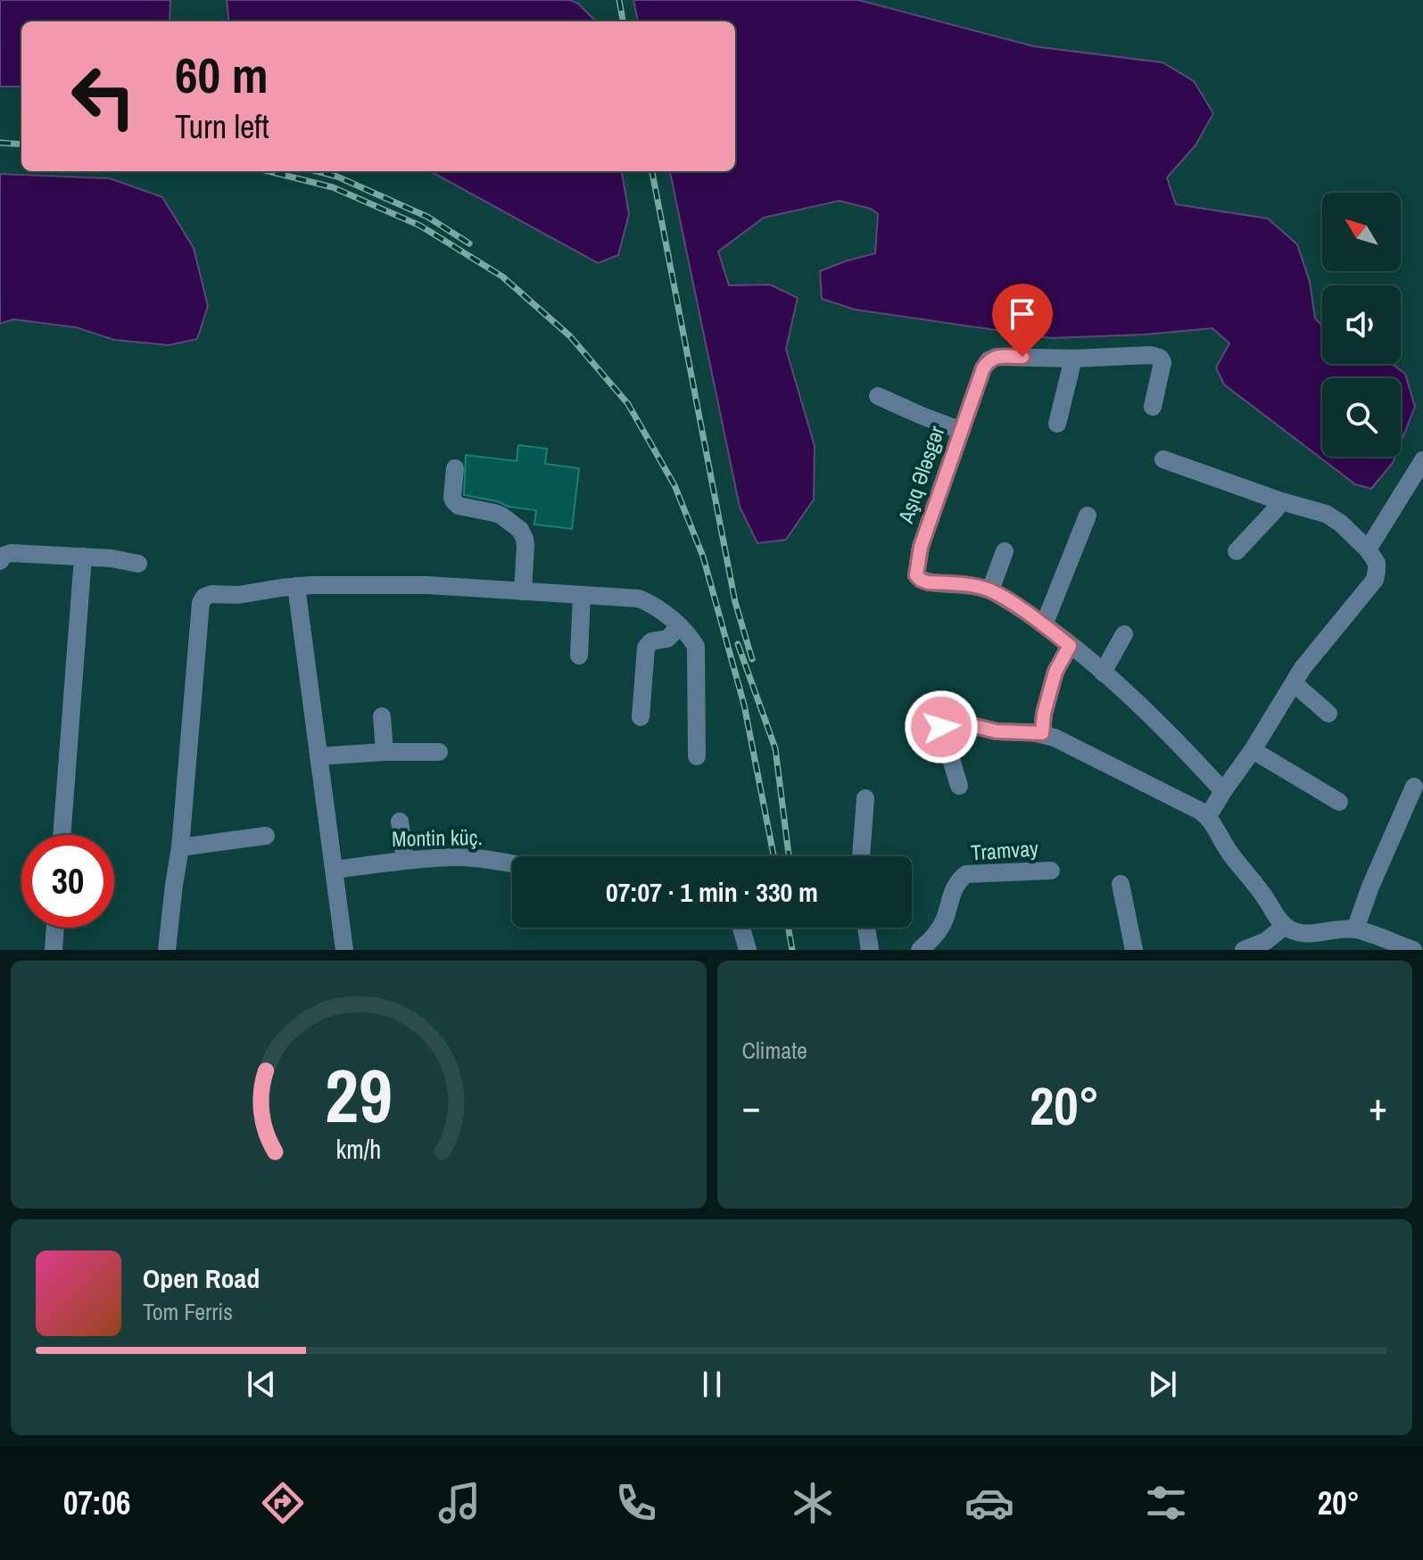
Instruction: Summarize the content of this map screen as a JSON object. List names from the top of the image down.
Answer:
{
  "streets": {
    "street": ["Aşıq Ələsgər", "Montin küç.", "Tramvay"]
  },
  "north": "top left",
  "page": {
    "turn": ["60 m", "Turn left"],
    "limit": "30",
    "trip": "07:07 · 1 min · 330 m",
    "tile": "Climate",
    "heat": ["−", "20°", "+"],
    "song": ["Open Road", "Tom Ferris"],
    "tabs": ["07:06", "20°"],
    "gauge": ["29", "km/h"]
  }
}
